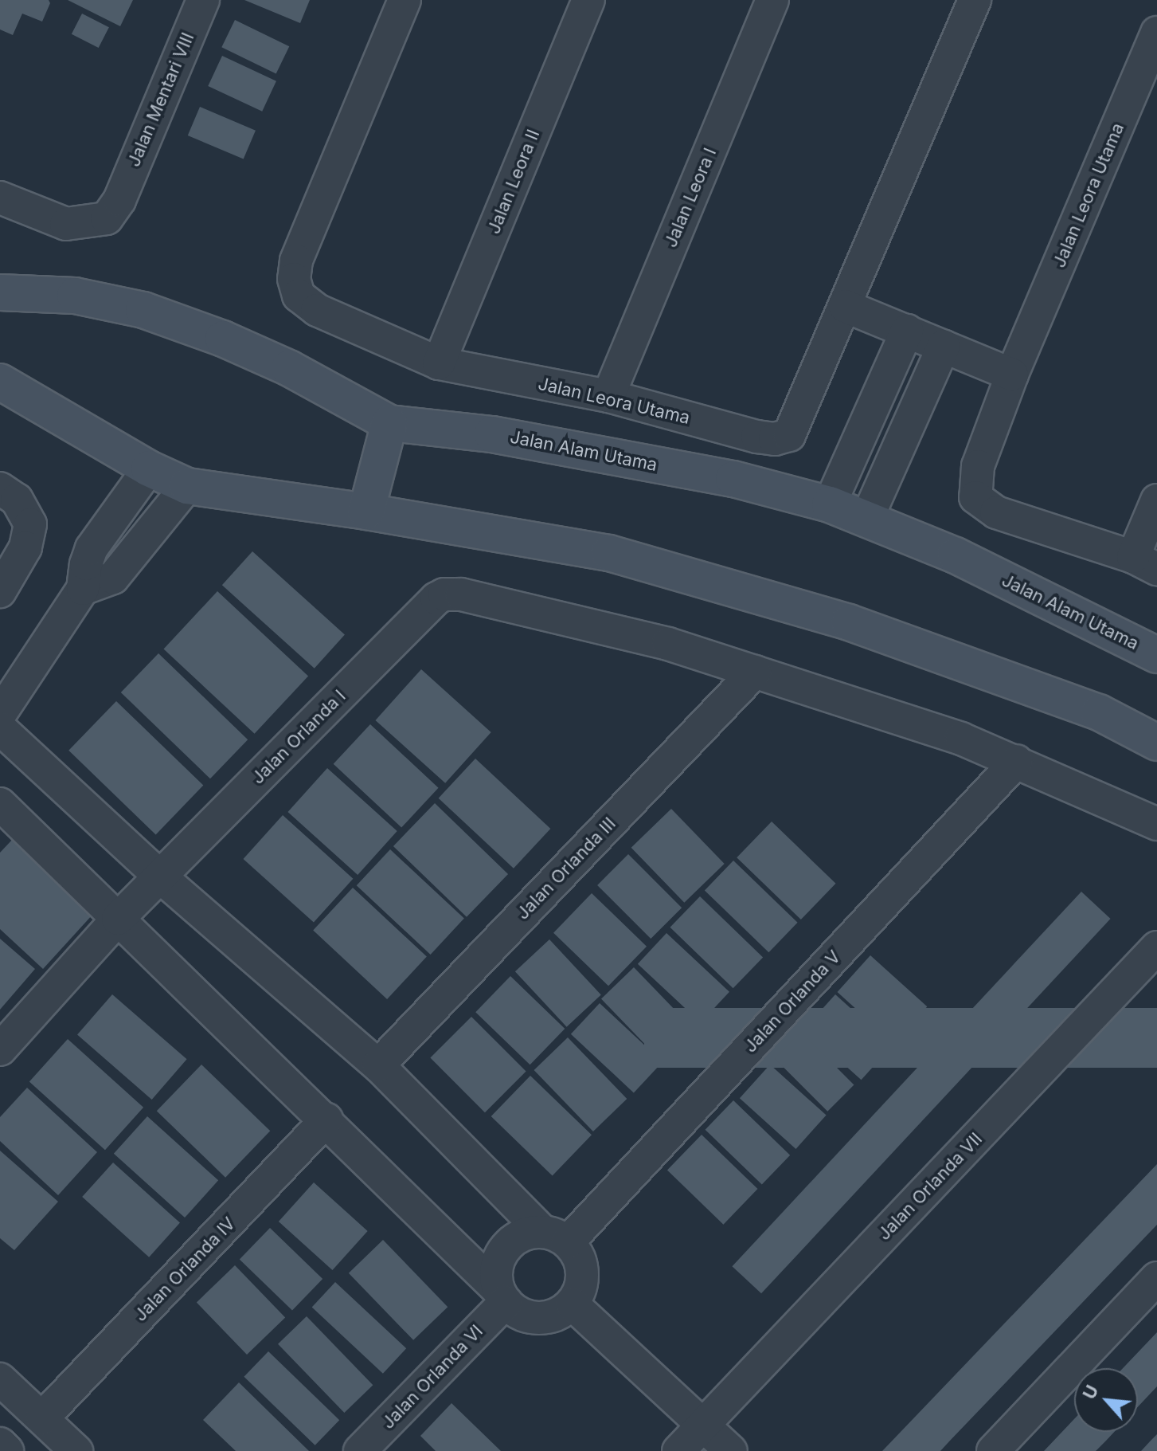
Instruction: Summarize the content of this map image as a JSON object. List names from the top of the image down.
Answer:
{
  "streets": {
    "main road": ["Jalan Alam Utama"],
    "street": [
      "Jalan Mentari VIII",
      "Jalan Leora II",
      "Jalan Leora Utama",
      "Jalan Leora I",
      "Jalan Orlanda I",
      "Jalan Orlanda III",
      "Jalan Orlanda V",
      "Jalan Orlanda VII",
      "Jalan Orlanda IV",
      "Jalan Orlanda VI"
    ]
  },
  "crossings": [
    ["Jalan Leora II", "Jalan Leora Utama"],
    ["Jalan Leora Utama", "Jalan Leora I"],
    ["Jalan Orlanda I", "Jalan Orlanda III"],
    ["Jalan Orlanda V", "Jalan Orlanda VI"]
  ],
  "north": "top left"
}
